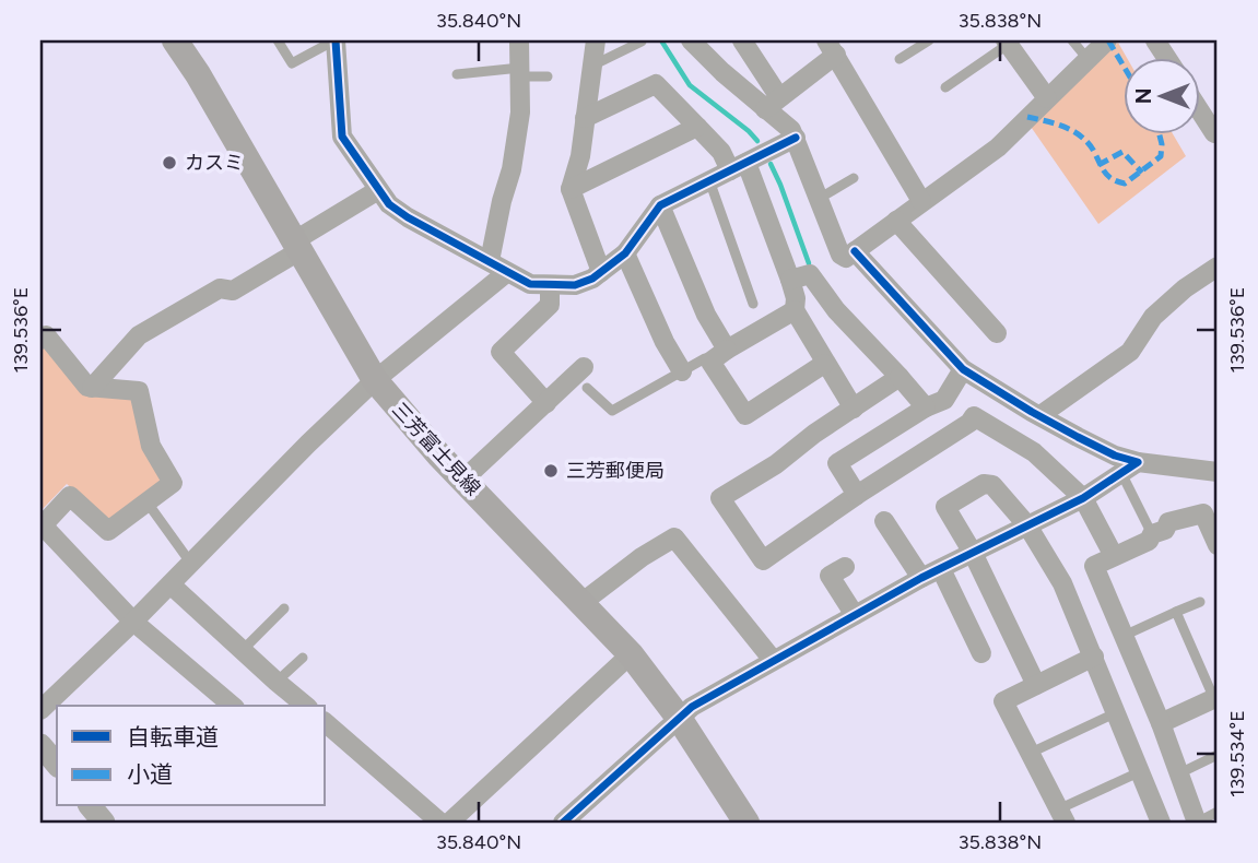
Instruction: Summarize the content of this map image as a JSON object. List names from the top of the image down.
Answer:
{
  "streets": {
    "main road": ["三芳富士見線"]
  },
  "places": ["カスミ", "三芳郵便局"],
  "legend": ["自転車道", "小道"],
  "north": "left",
  "coordinates": [
    "35.840°N",
    "35.838°N",
    "139.536°E",
    "139.534°E"
  ]
}
